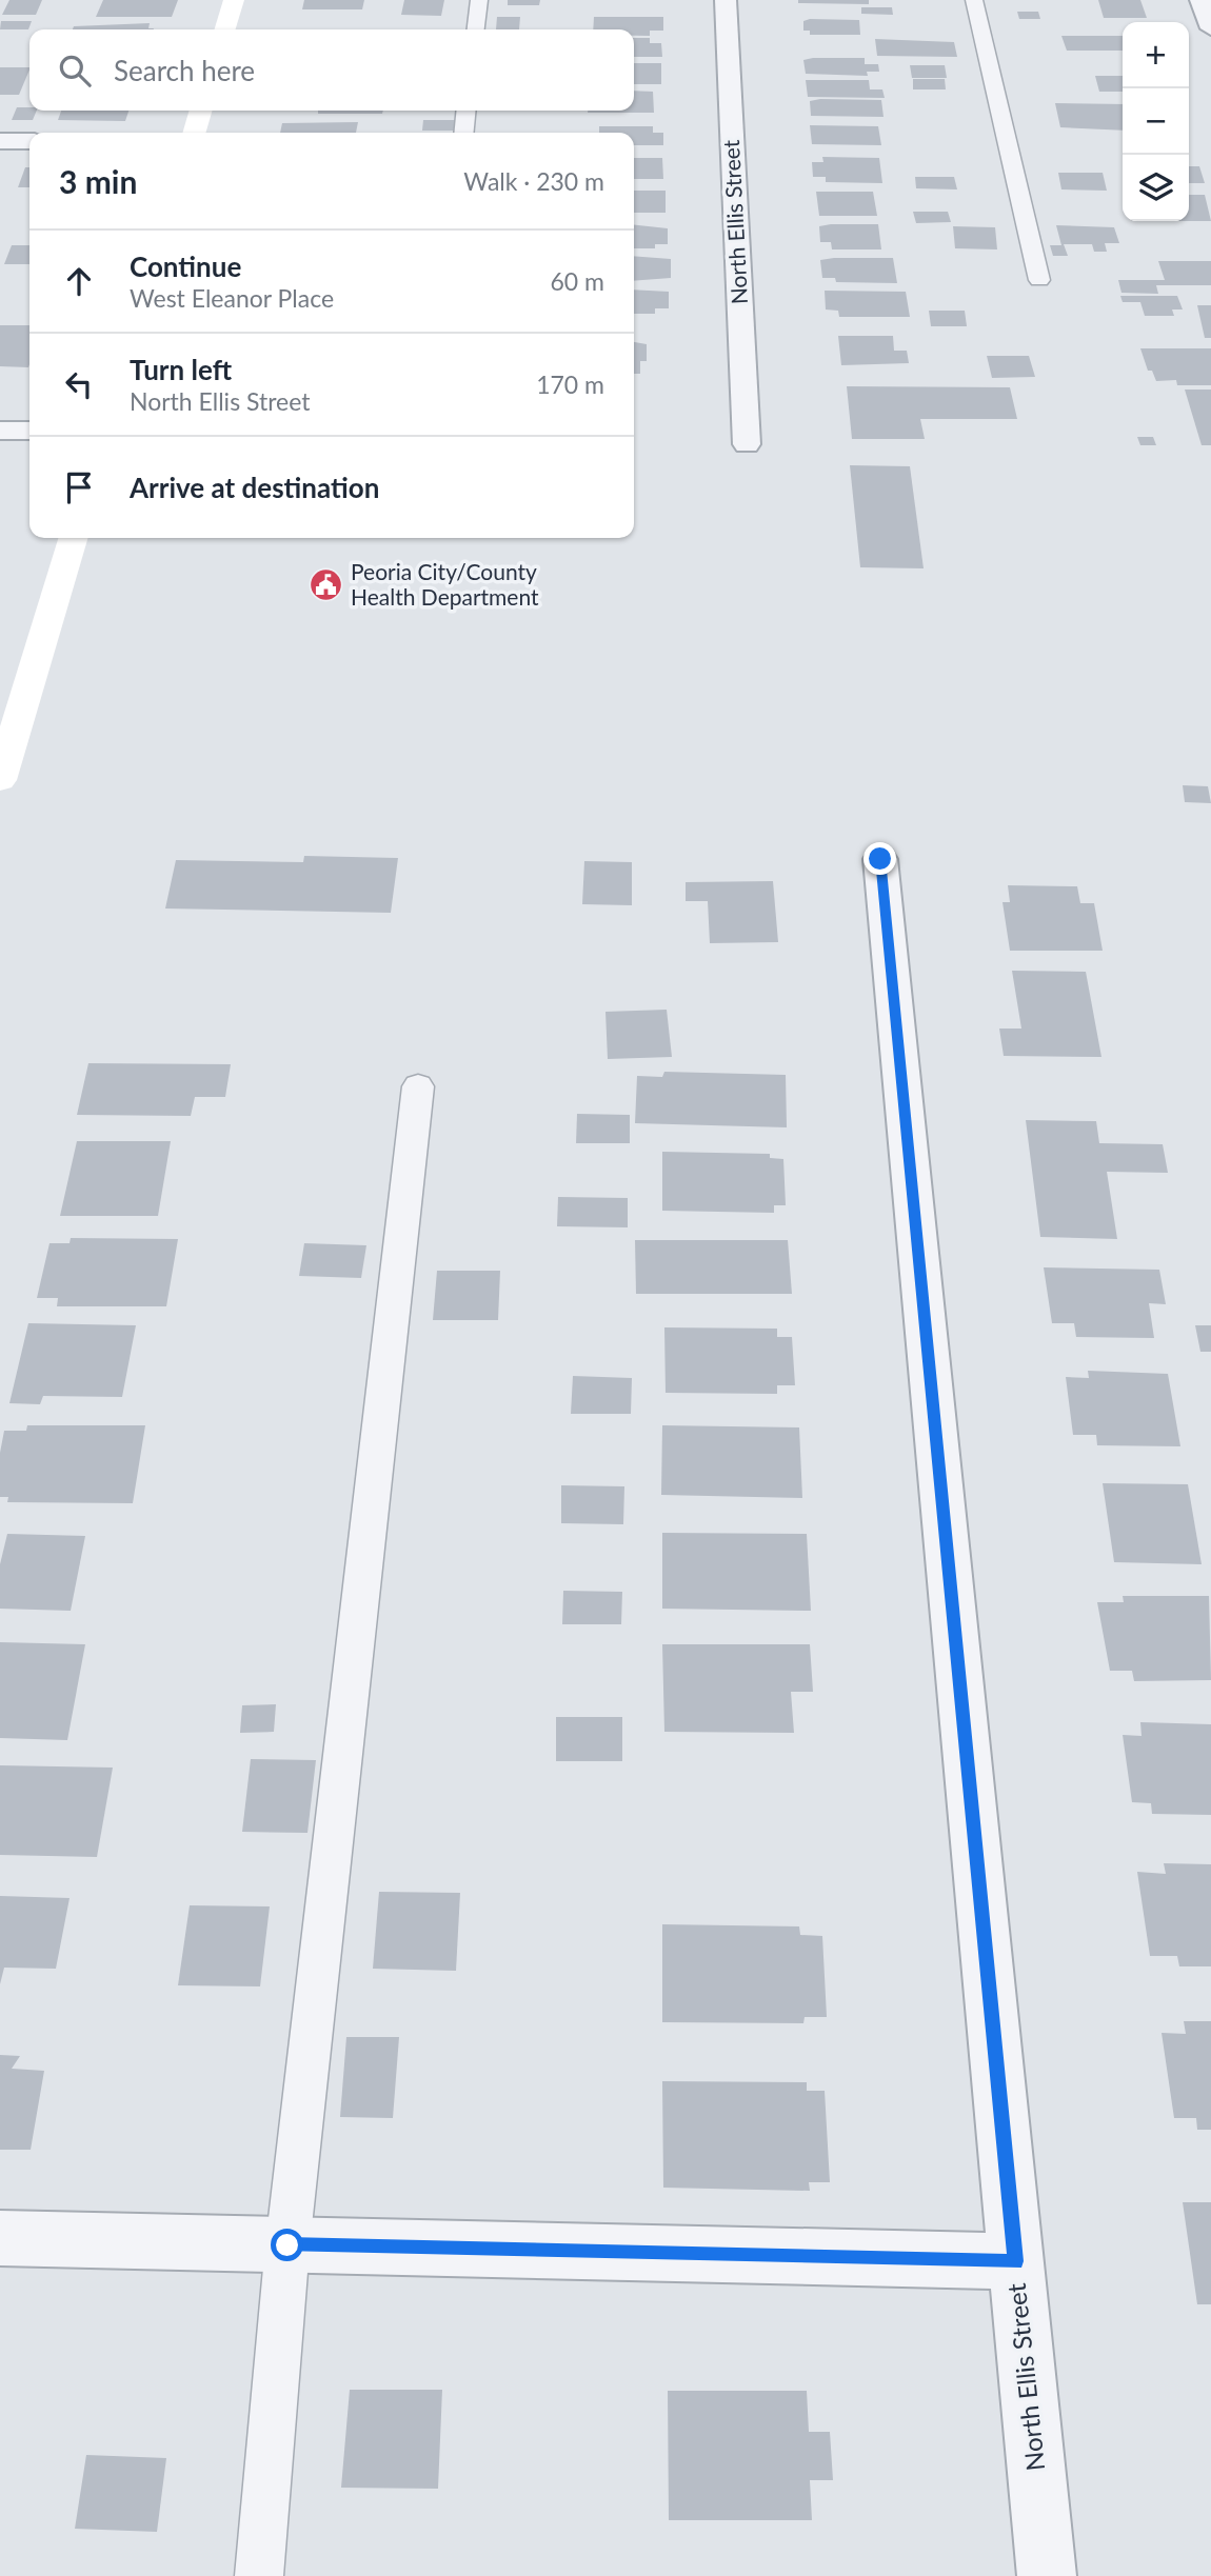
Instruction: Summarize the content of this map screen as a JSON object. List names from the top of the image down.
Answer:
{
  "streets": {
    "street": ["North Ellis Street"]
  },
  "places": {
    "public building": ["Peoria City/County Health Department"]
  },
  "page": {
    "map_buttons": ["+", "−"],
    "search": "Search here",
    "heading": ["3 min", "Walk · 230 m"],
    "list": [
      ["Continue", "West Eleanor Place", "60 m"],
      ["Turn left", "North Ellis Street", "170 m"],
      "Arrive at destination"
    ]
  }
}
